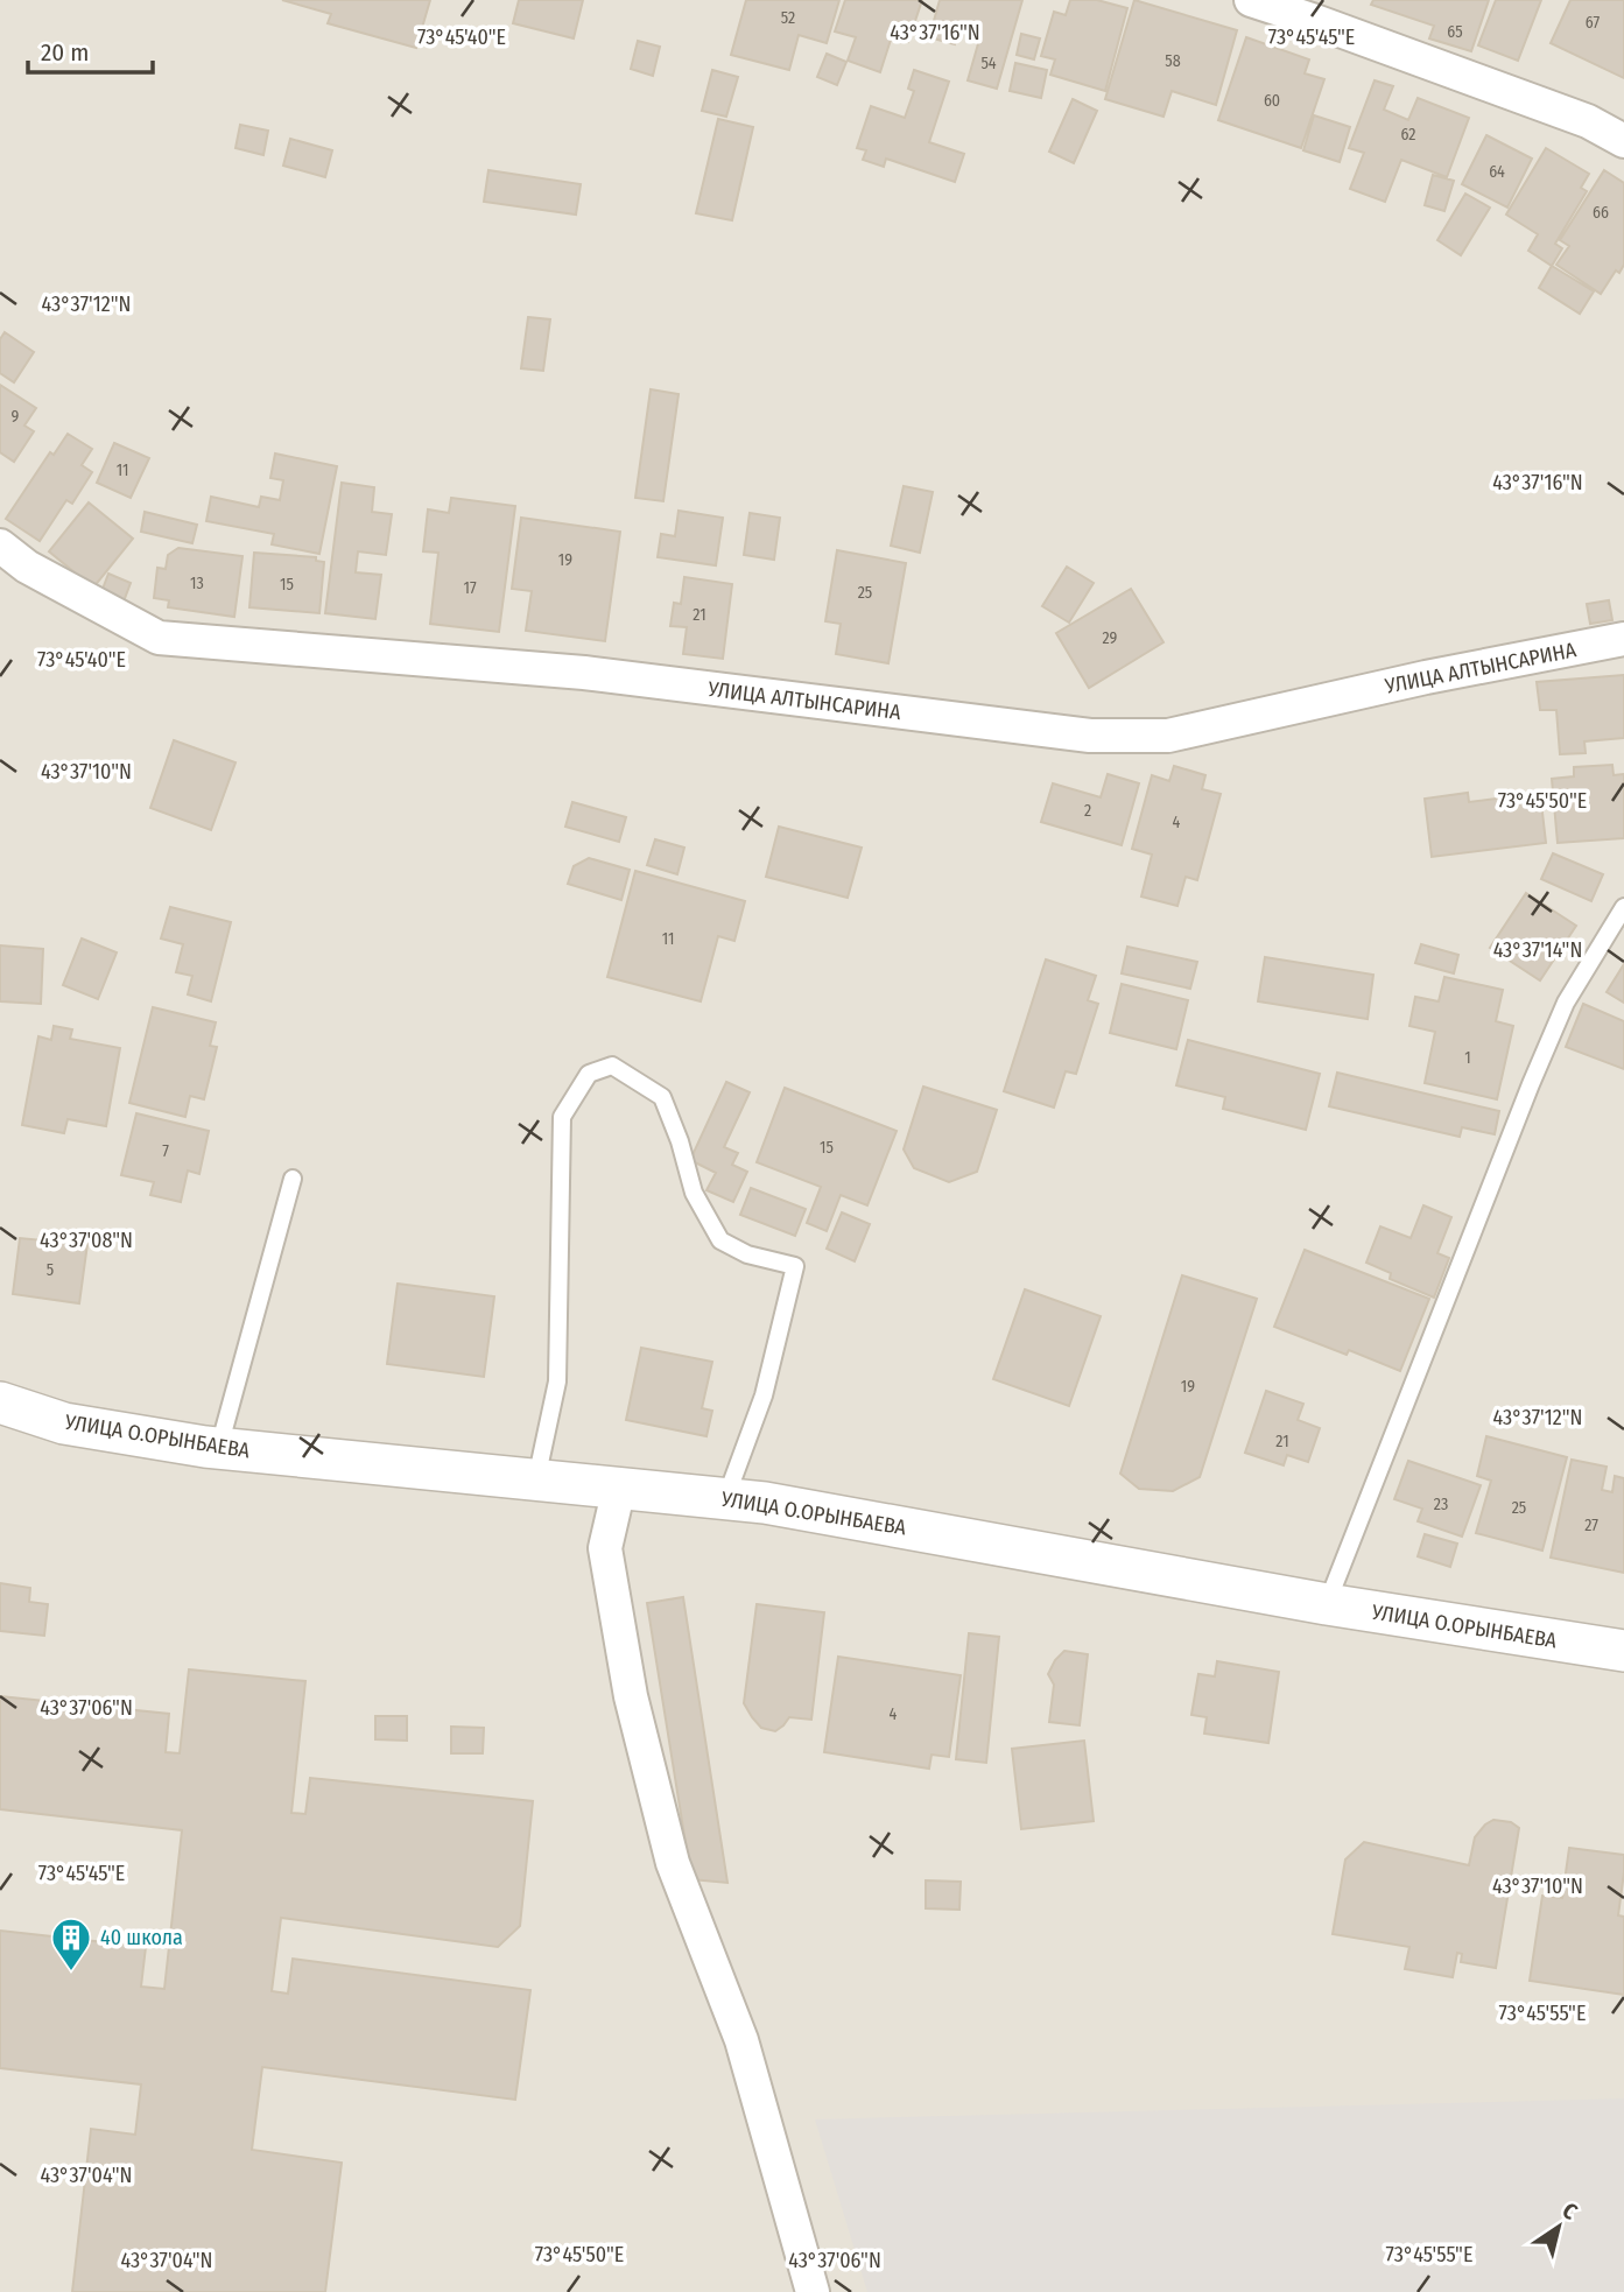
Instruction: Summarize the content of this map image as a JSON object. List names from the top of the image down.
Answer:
{
  "streets": {
    "street": ["УЛИЦА АЛТЫНСАРИНА", "УЛИЦА О.ОРЫНБАЕВА"]
  },
  "places": {
    "building": ["40 школа"]
  },
  "house_numbers": [
    "52",
    "67",
    "65",
    "58",
    "54",
    "60",
    "62",
    "64",
    "66",
    "9",
    "11",
    "19",
    "13",
    "15",
    "17",
    "25",
    "21",
    "29",
    "2",
    "4",
    "11",
    "1",
    "15",
    "7",
    "5",
    "19",
    "21",
    "23",
    "25",
    "27",
    "4"
  ],
  "scale_bar": "20 m",
  "north": "top right",
  "coordinates": [
    "43°37'16\"N",
    "73°45'40\"E",
    "73°45'45\"E",
    "43°37'12\"N",
    "43°37'10\"N",
    "73°45'50\"E",
    "43°37'14\"N",
    "43°37'08\"N",
    "43°37'06\"N",
    "73°45'55\"E",
    "43°37'04\"N"
  ]
}
